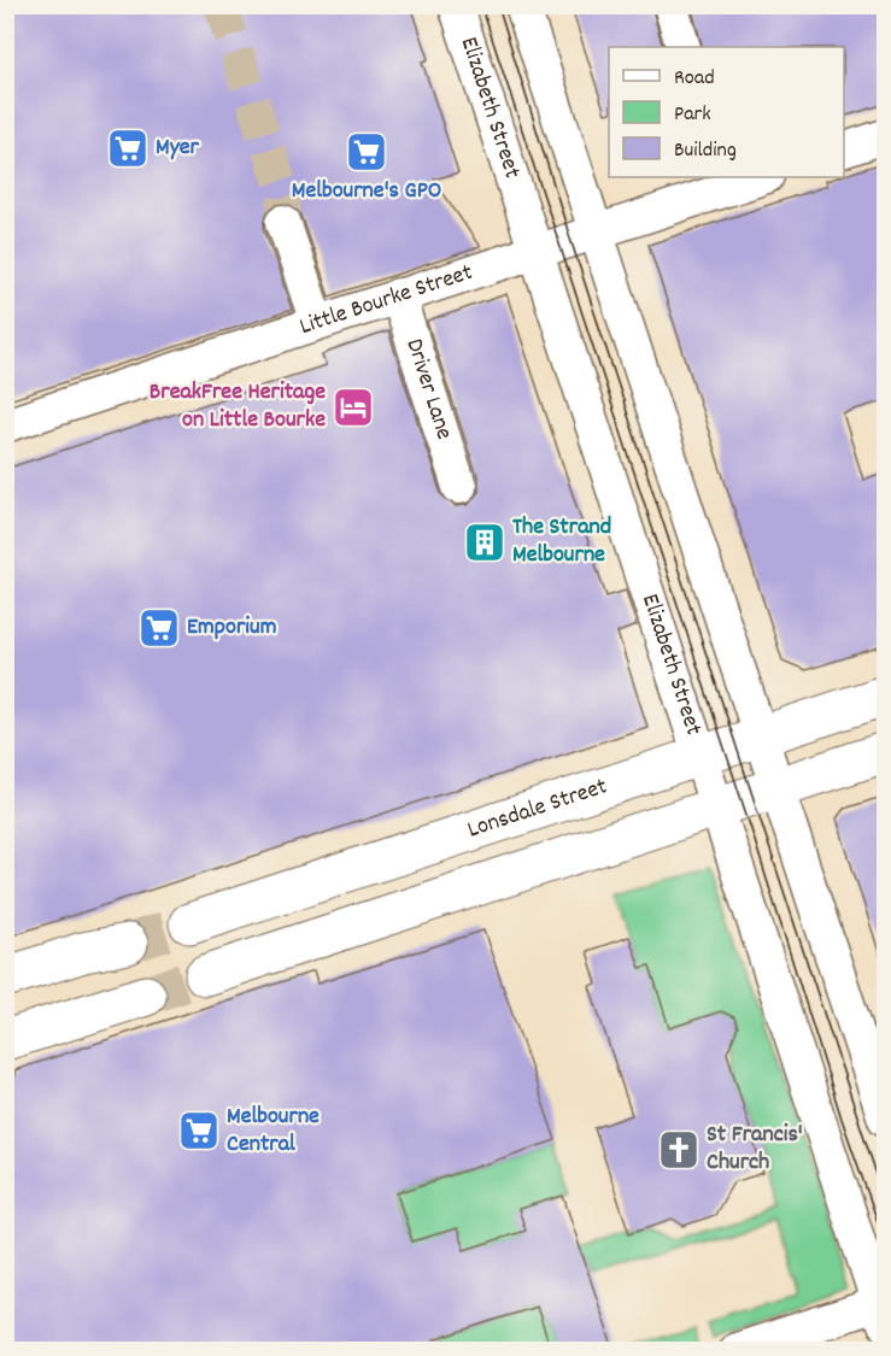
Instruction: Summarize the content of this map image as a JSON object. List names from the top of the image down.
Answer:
{
  "streets": {
    "main road": ["Lonsdale Street"],
    "street": ["Elizabeth Street", "Little Bourke Street", "Driver Lane"]
  },
  "crossings": [
    ["Elizabeth Street", "Little Bourke Street"],
    ["Elizabeth Street", "Lonsdale Street"],
    ["Little Bourke Street", "Driver Lane"]
  ],
  "places": {
    "supermarket": [
      "Myer",
      "Melbourne's GPO",
      "Emporium",
      "Melbourne Central"
    ],
    "hotel": ["BreakFree Heritage on Little Bourke"],
    "building": ["The Strand Melbourne"],
    "church": ["St Francis' Church"]
  },
  "legend": ["Road", "Park", "Building"]
}
